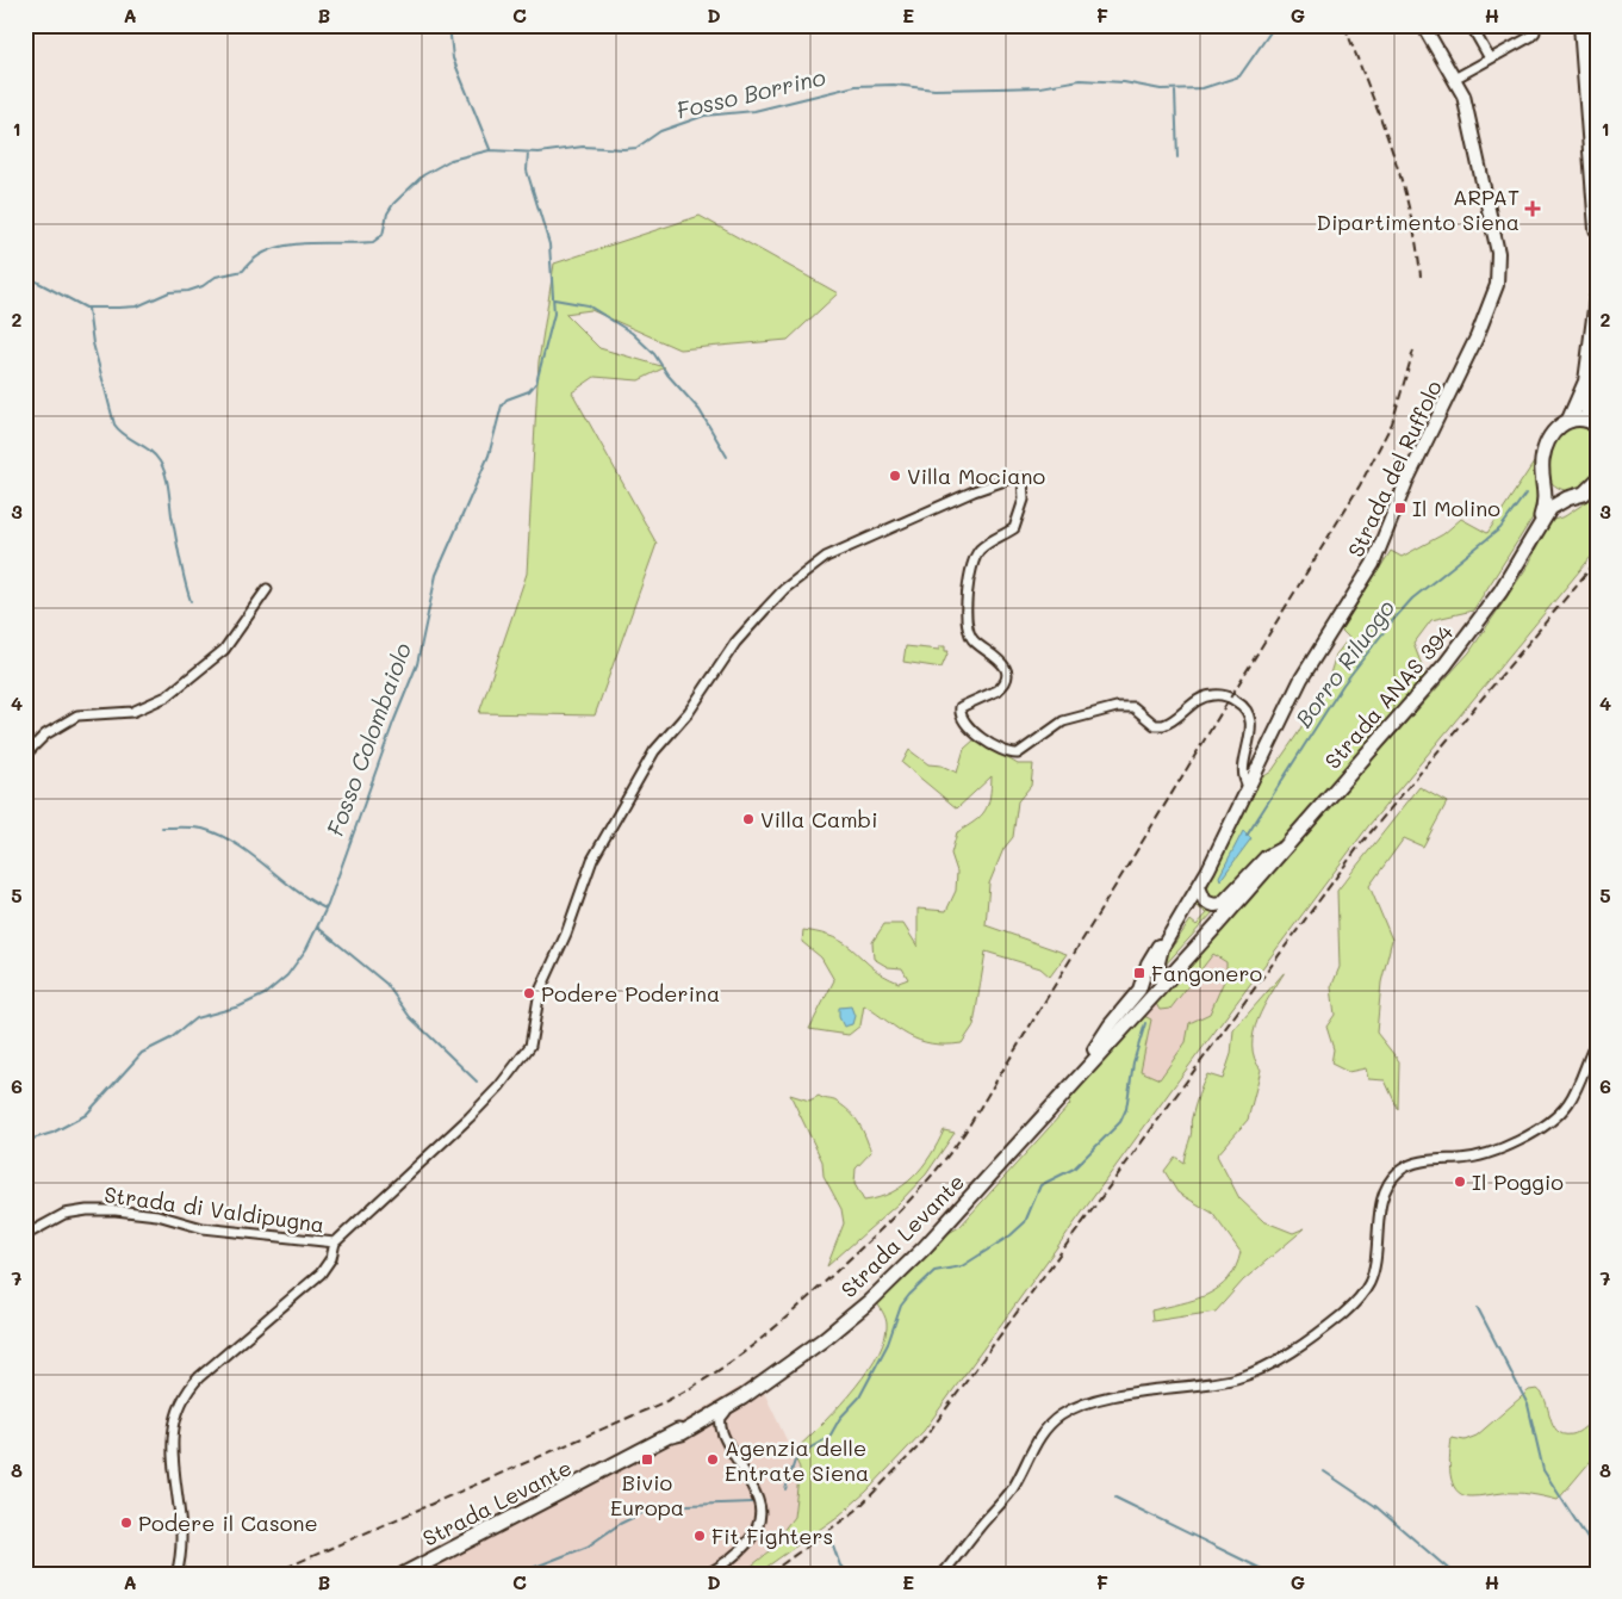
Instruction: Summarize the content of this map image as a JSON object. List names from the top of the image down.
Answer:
{
  "streets": {
    "main road": ["Strada ANAS 394", "Strada Levante"],
    "street": ["Strada del Ruffolo", "Strada di Valdipugna"]
  },
  "crossings": [
    ["Strada del Ruffolo", "Strada ANAS 394"],
    ["Strada del Ruffolo", "Strada Levante"],
    ["Strada ANAS 394", "Strada Levante"]
  ],
  "water": ["Fosso Borrino", "Borro Riluogo", "Fosso Colombaiolo"],
  "places": {
    "health": ["ARPAT Dipartimento Siena"],
    "other": [
      "Villa Mociano",
      "Villa Cambi",
      "Podere Poderina",
      "Il Poggio",
      "Agenzia delle Entrate Siena",
      "Podere il Casone",
      "Fit Fighters"
    ],
    "transit": ["Il Molino", "Fangonero", "Bivio Europa"]
  },
  "grid": {
    "columns": [
      "A",
      "B",
      "C",
      "D",
      "E",
      "F",
      "G",
      "H"
    ],
    "rows": [
      "1",
      "2",
      "3",
      "4",
      "5",
      "6",
      "7",
      "8"
    ]
  }
}
